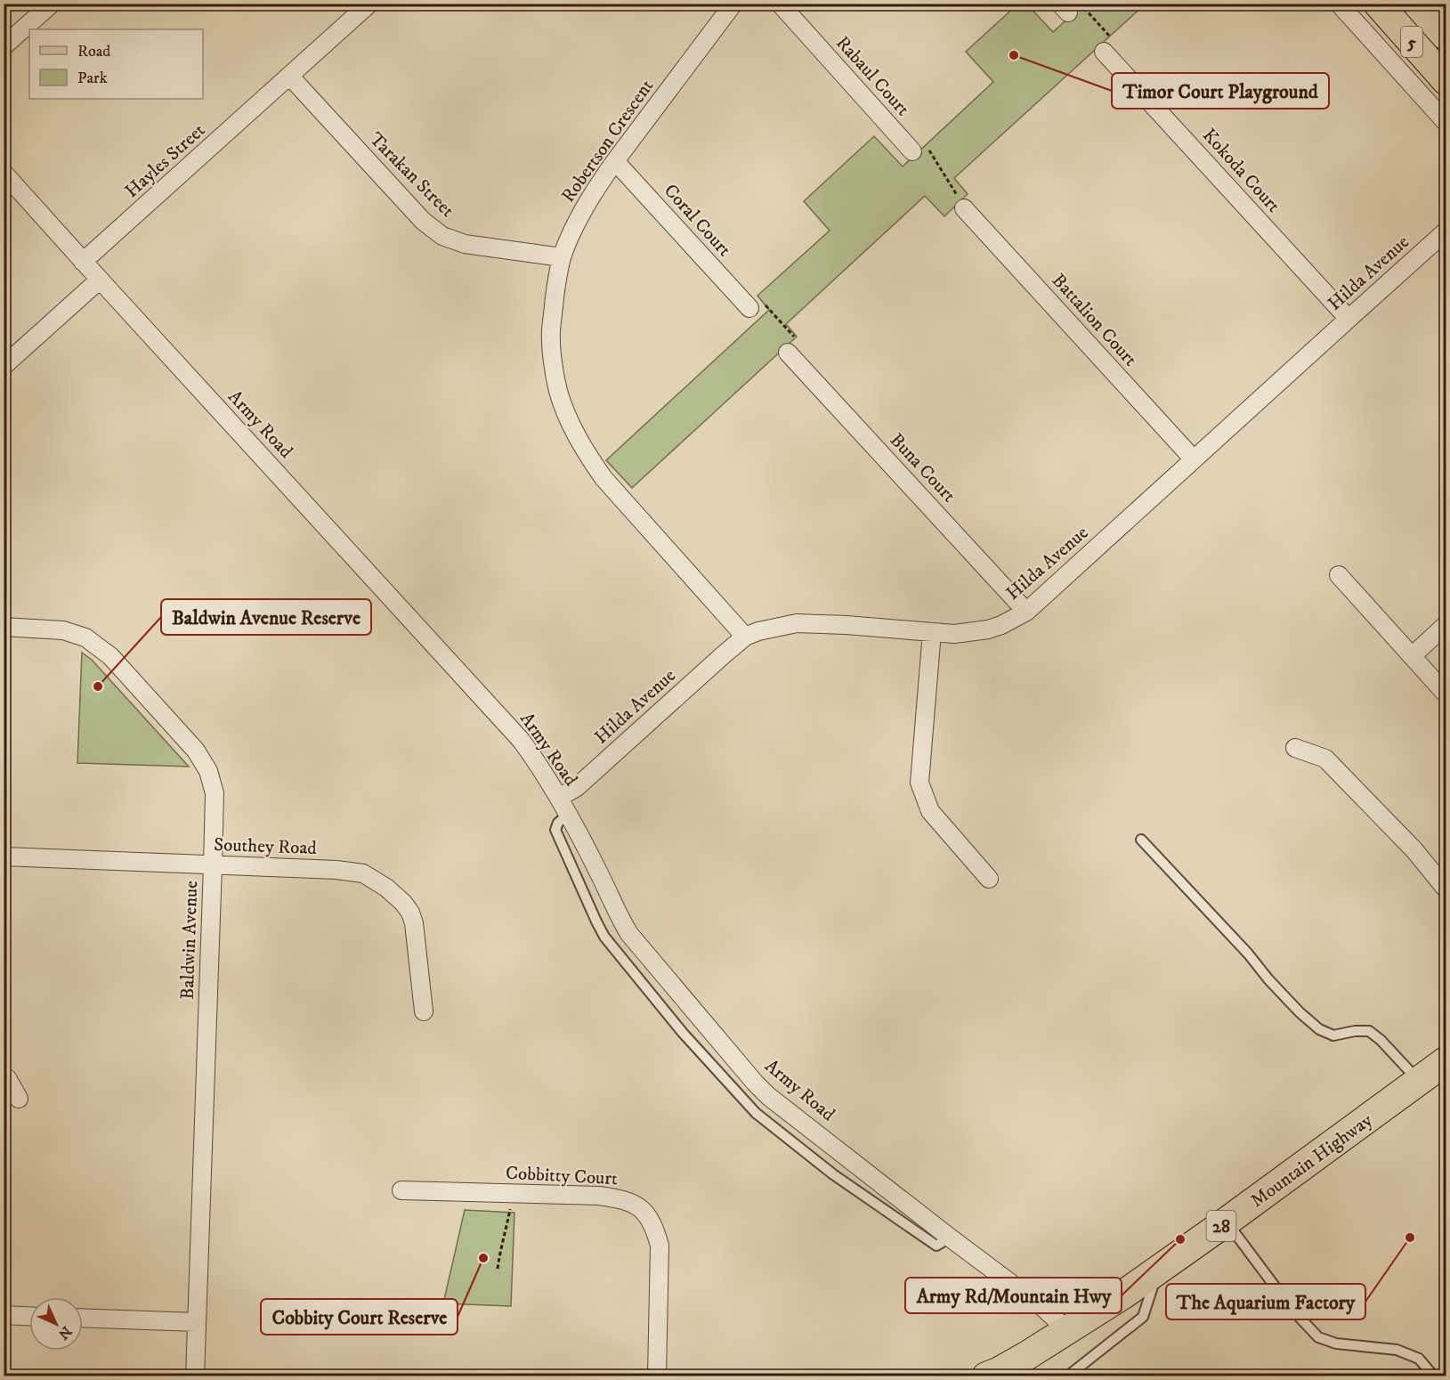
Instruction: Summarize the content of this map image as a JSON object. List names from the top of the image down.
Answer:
{
  "streets": {
    "main road": ["5", "Mountain Highway", "28"],
    "street": [
      "Rabaul Court",
      "Robertson Crescent",
      "Hayles Street",
      "Kokoda Court",
      "Tarakan Street",
      "Coral Court",
      "Hilda Avenue",
      "Battalion Court",
      "Army Road",
      "Buna Court",
      "Southey Road",
      "Baldwin Avenue",
      "Cobbitty Court"
    ]
  },
  "crossings": [
    ["Robertson Crescent", "Tarakan Street"],
    ["Robertson Crescent", "Coral Court"],
    ["Robertson Crescent", "Hilda Avenue"],
    ["Hayles Street", "Tarakan Street"],
    ["Hayles Street", "Army Road"],
    ["Kokoda Court", "Hilda Avenue"],
    ["Hilda Avenue", "Battalion Court"],
    ["Hilda Avenue", "Army Road"],
    ["Hilda Avenue", "Buna Court"],
    ["Army Road", "Mountain Highway"],
    ["Southey Road", "Baldwin Avenue"]
  ],
  "places": [
    "Timor Court Playground",
    "Baldwin Avenue Reserve",
    "The Aquarium Factory",
    "Army Rd/Mountain Hwy",
    "Cobbity Court Reserve"
  ],
  "legend": ["Road", "Park"],
  "north": "bottom right"
}
